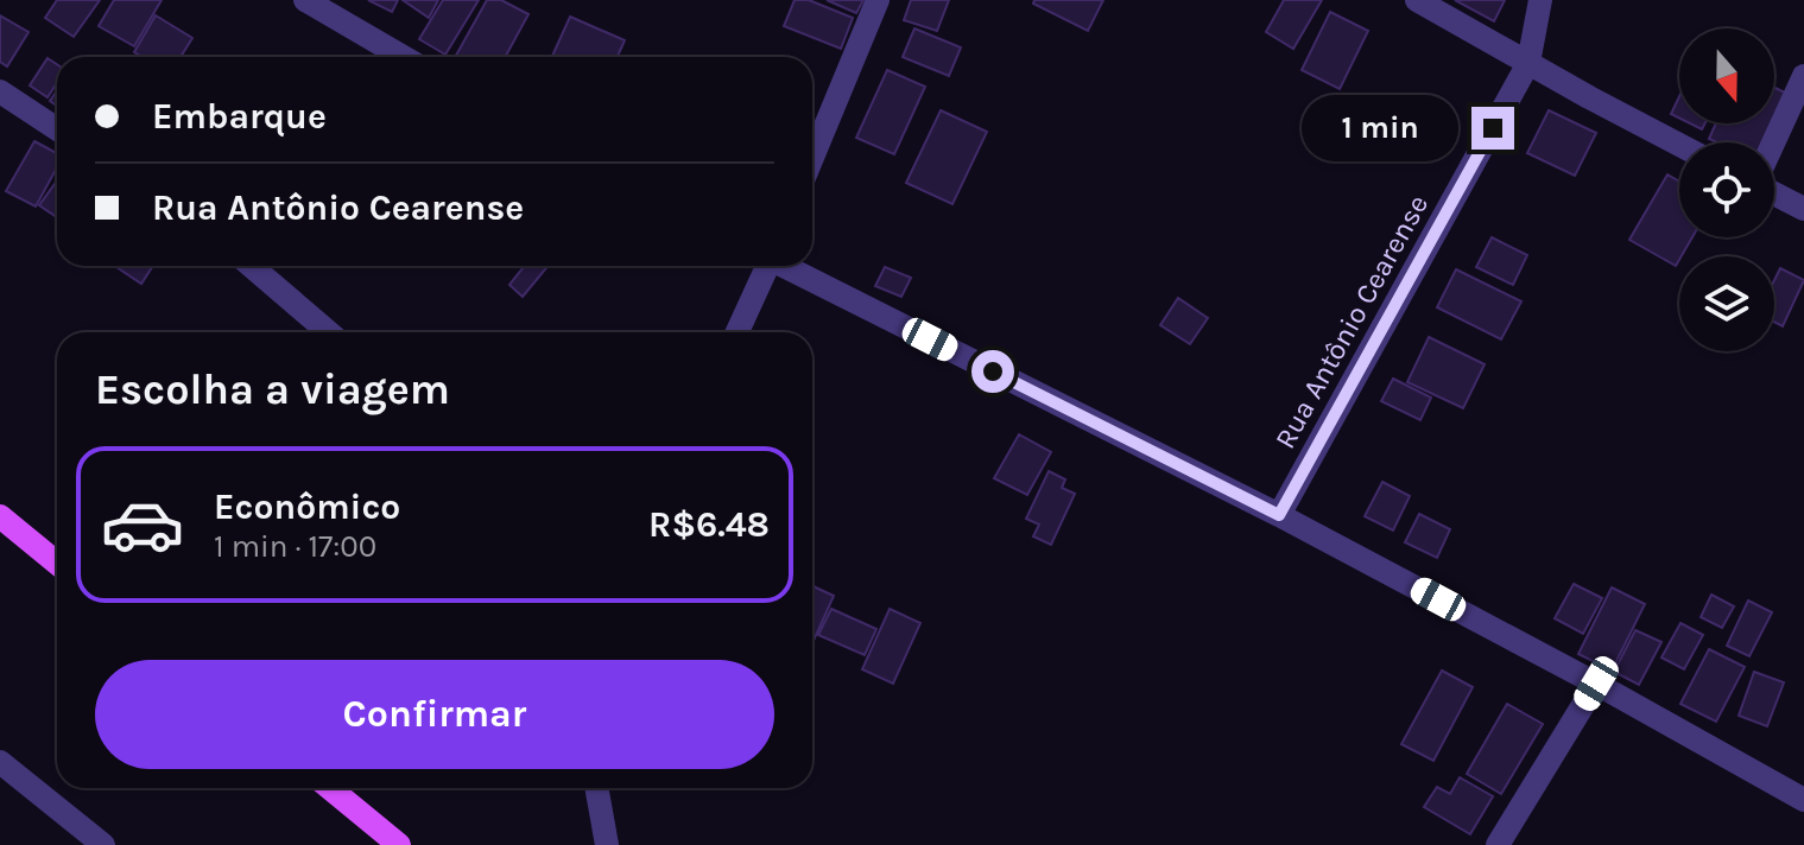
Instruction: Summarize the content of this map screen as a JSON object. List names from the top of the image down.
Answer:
{
  "streets": {
    "street": ["Rua Antônio Cearense"]
  },
  "north": "bottom",
  "page": {
    "banner": ["Embarque", "Rua Antônio Cearense"],
    "bubble": "1 min",
    "heading": "Escolha a viagem",
    "list": [
      {
        "name": "Econômico",
        "note": "1 min · 17:00",
        "value": "R$6.48"
      }
    ],
    "buttons": "Confirmar"
  }
}
